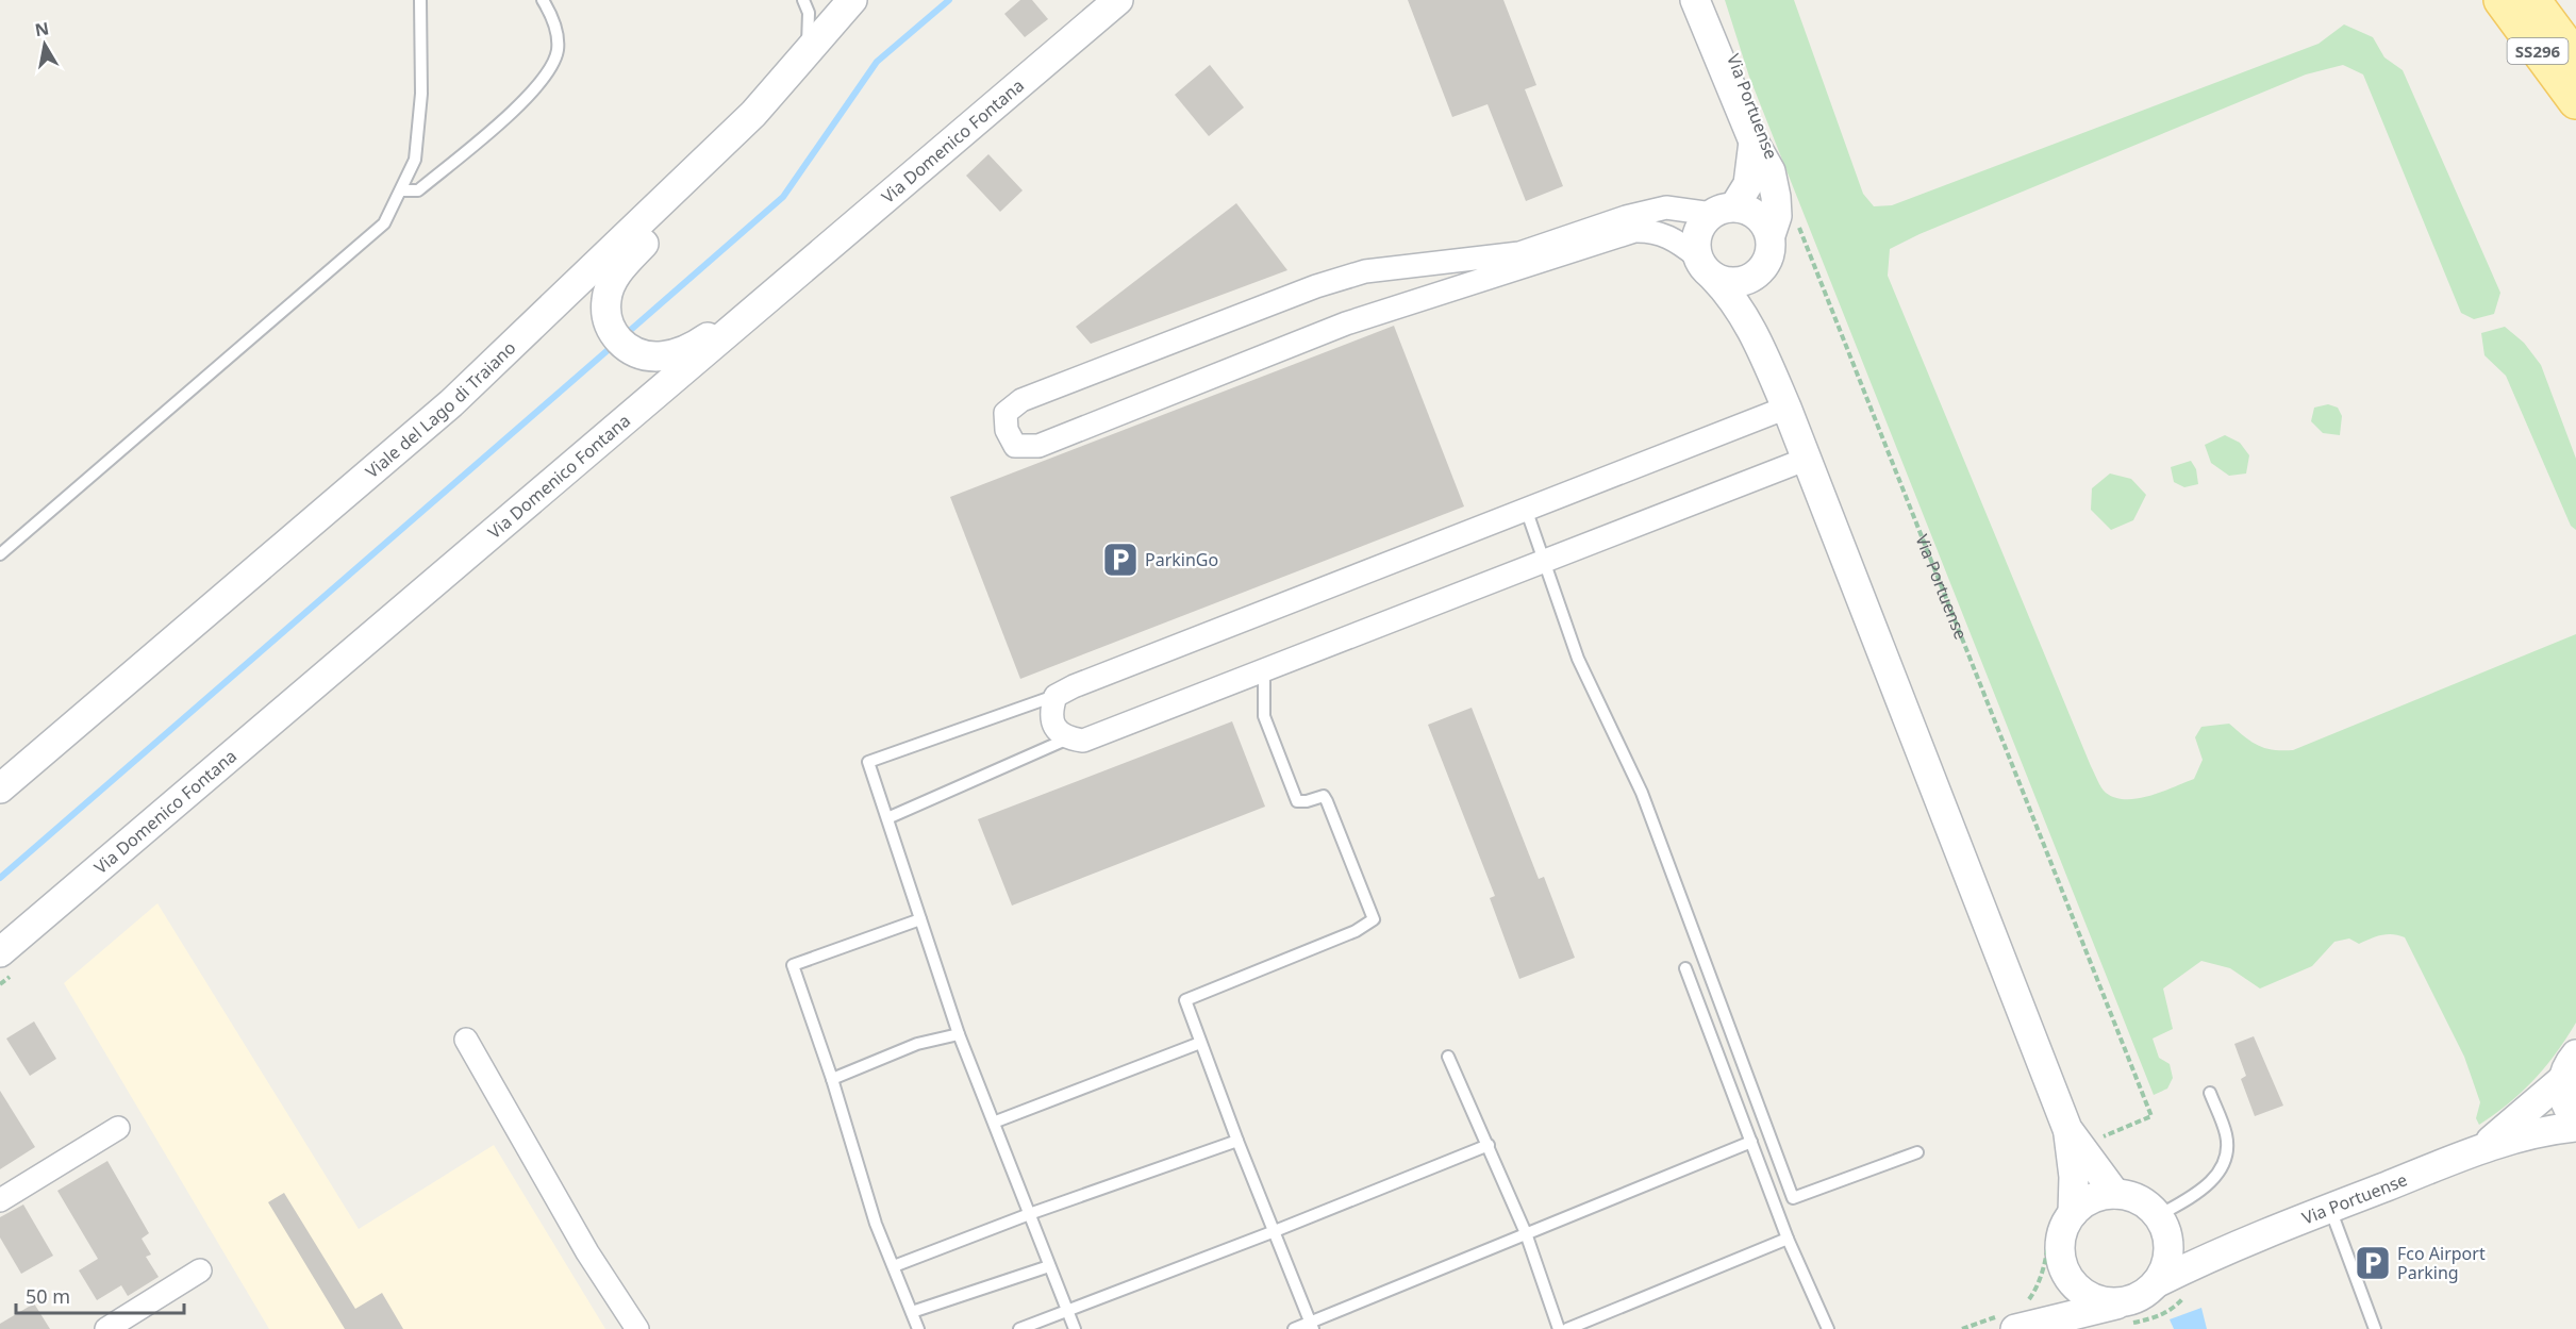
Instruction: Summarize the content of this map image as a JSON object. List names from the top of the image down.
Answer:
{
  "streets": {
    "main road": ["SS296"],
    "street": ["Via Portuense", "Via Domenico Fontana", "Viale del Lago di Traiano"]
  },
  "places": {
    "parking": ["ParkinGo", "Fco Airport Parking"]
  },
  "scale_bar": "50 m",
  "north": "top"
}
